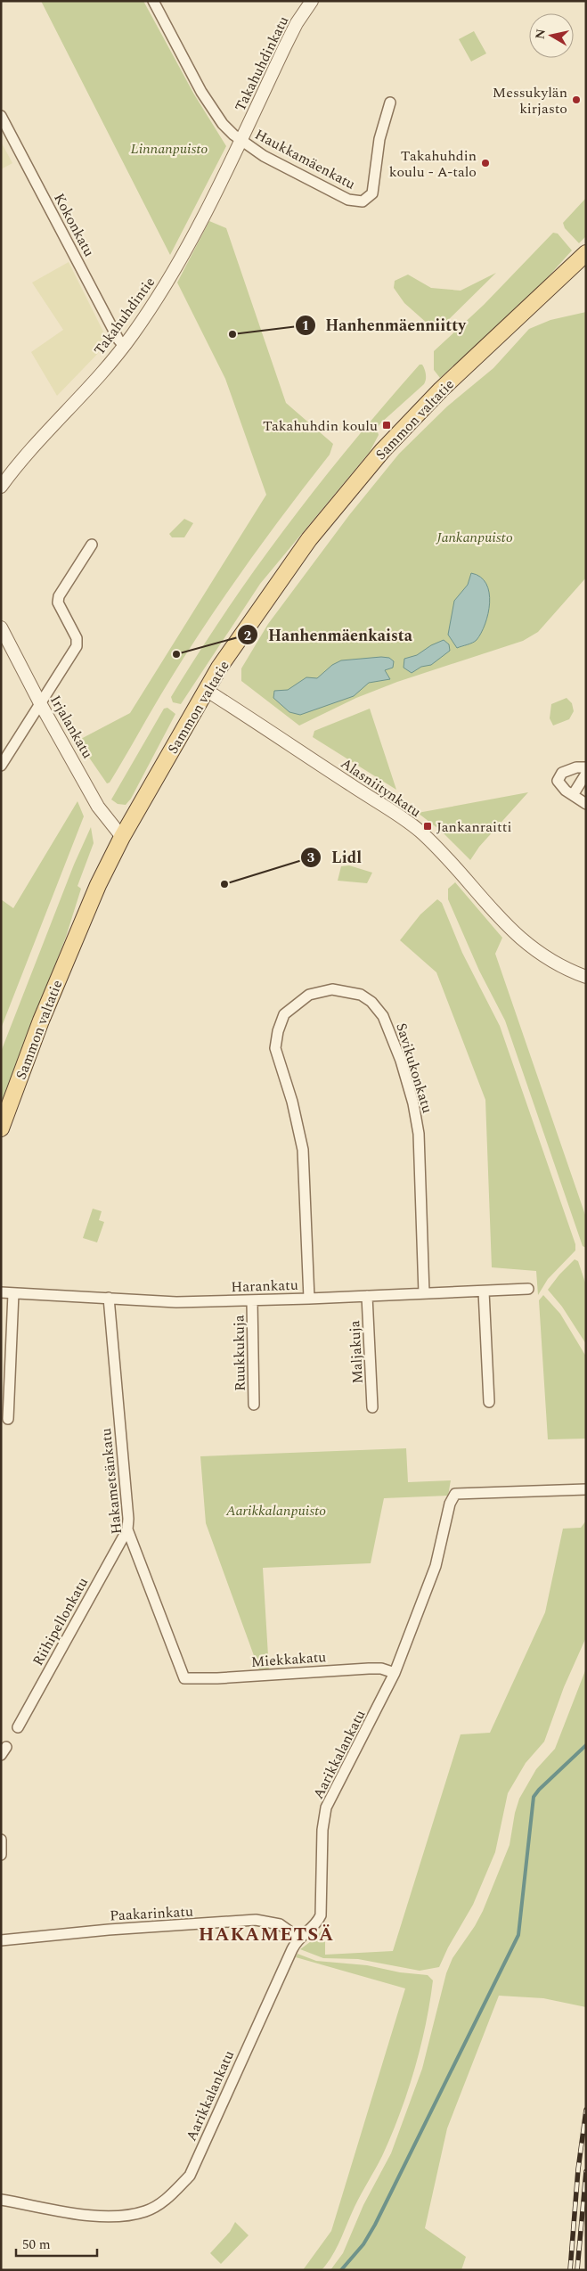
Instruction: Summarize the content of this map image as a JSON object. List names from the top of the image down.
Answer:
{
  "streets": {
    "main road": ["Sammon valtatie"],
    "street": [
      "Takahuhdinkatu",
      "Haukkamäenkatu",
      "Kokonkatu",
      "Takahuhdintie",
      "Irjalankatu",
      "Alasniitynkatu",
      "Savikukonkatu",
      "Harankatu",
      "Maljakuja",
      "Ruukkukuja",
      "Hakametsänkatu",
      "Riihipellonkatu",
      "Miekkakatu",
      "Aarikkalankatu",
      "Paakarinkatu"
    ]
  },
  "crossings": [
    ["Takahuhdinkatu", "Haukkamäenkatu"],
    ["Takahuhdinkatu", "Takahuhdintie"],
    ["Haukkamäenkatu", "Takahuhdintie"],
    ["Kokonkatu", "Takahuhdintie"],
    ["Sammon valtatie", "Irjalankatu"],
    ["Sammon valtatie", "Alasniitynkatu"],
    ["Savikukonkatu", "Harankatu"],
    ["Harankatu", "Maljakuja"],
    ["Harankatu", "Ruukkukuja"],
    ["Harankatu", "Hakametsänkatu"],
    ["Hakametsänkatu", "Riihipellonkatu"],
    ["Hakametsänkatu", "Miekkakatu"],
    ["Miekkakatu", "Aarikkalankatu"],
    ["Aarikkalankatu", "Paakarinkatu"]
  ],
  "districts": ["HAKAMETSÄ"],
  "parks": ["Linnanpuisto", "Jankanpuisto", "Aarikkalanpuisto"],
  "places": {
    "other": [
      "Messukylän kirjasto",
      "Takahuhdin koulu - A-talo",
      "Hanhenmäenniitty",
      "Hanhenmäenkaista",
      "Lidl"
    ],
    "transit": ["Takahuhdin koulu", "Jankanraitti"]
  },
  "scale_bar": "50 m",
  "north": "left"
}
